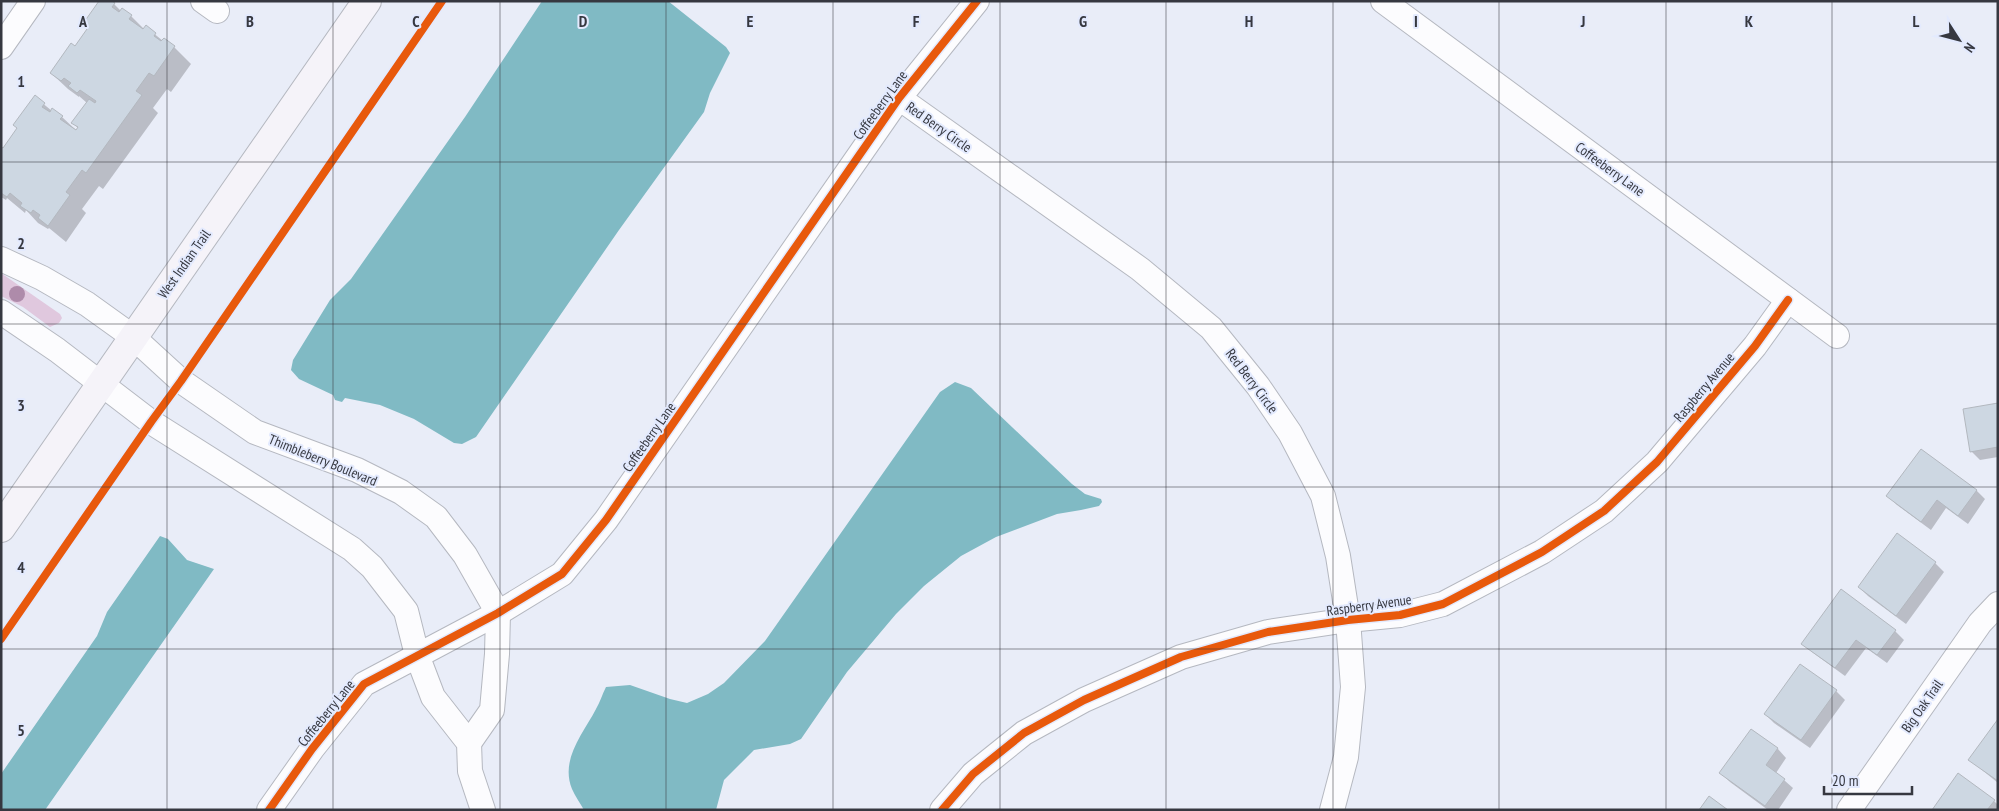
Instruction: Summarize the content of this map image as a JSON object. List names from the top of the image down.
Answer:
{
  "streets": {
    "main road": ["West Indian Trail"],
    "street": [
      "Coffeeberry Lane",
      "Red Berry Circle",
      "Raspberry Avenue",
      "Thimbleberry Boulevard",
      "Big Oak Trail"
    ]
  },
  "crossings": [
    ["Coffeeberry Lane", "Red Berry Circle"],
    ["Coffeeberry Lane", "Raspberry Avenue"],
    ["Coffeeberry Lane", "Thimbleberry Boulevard"],
    ["Red Berry Circle", "Raspberry Avenue"],
    ["West Indian Trail", "Thimbleberry Boulevard"]
  ],
  "scale_bar": "20 m",
  "north": "bottom right",
  "grid": {
    "columns": [
      "A",
      "B",
      "C",
      "D",
      "E",
      "F",
      "G",
      "H",
      "I",
      "J",
      "K",
      "L"
    ],
    "rows": [
      "1",
      "2",
      "3",
      "4",
      "5"
    ]
  }
}
